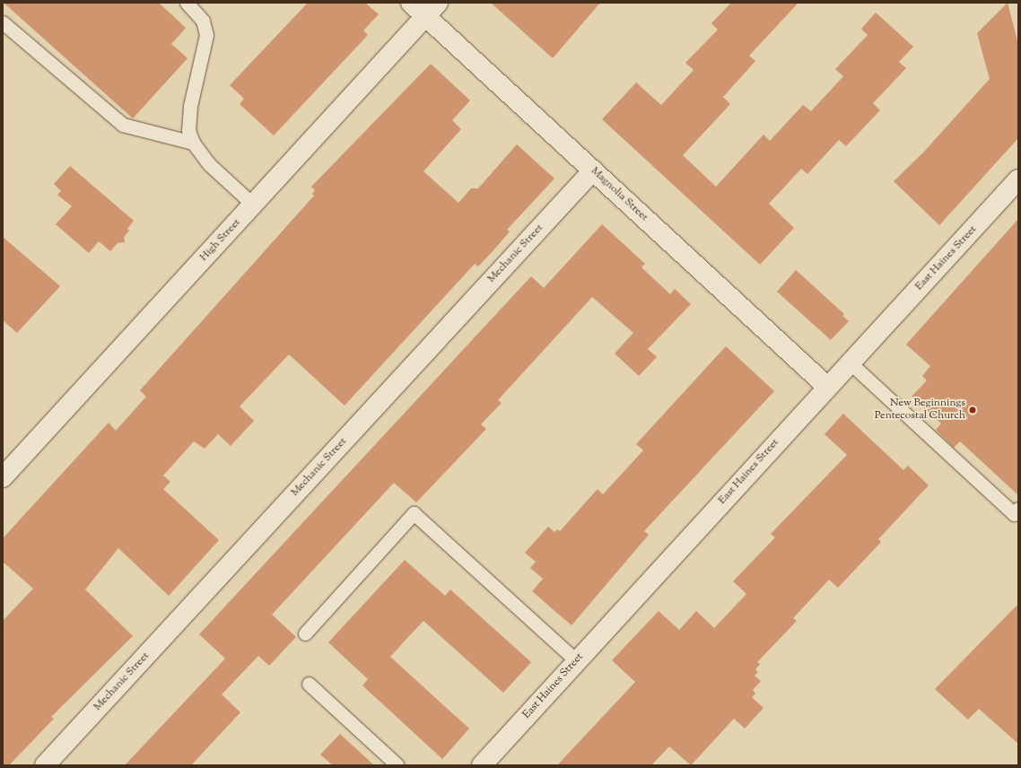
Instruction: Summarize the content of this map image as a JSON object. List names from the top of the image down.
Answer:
{
  "streets": {
    "street": [
      "Magnolia Street",
      "High Street",
      "Mechanic Street",
      "East Haines Street"
    ]
  },
  "crossings": [
    ["Magnolia Street", "High Street"],
    ["Magnolia Street", "Mechanic Street"],
    ["Magnolia Street", "East Haines Street"]
  ],
  "places": ["New Beginnings Pentecostal Church"]
}
